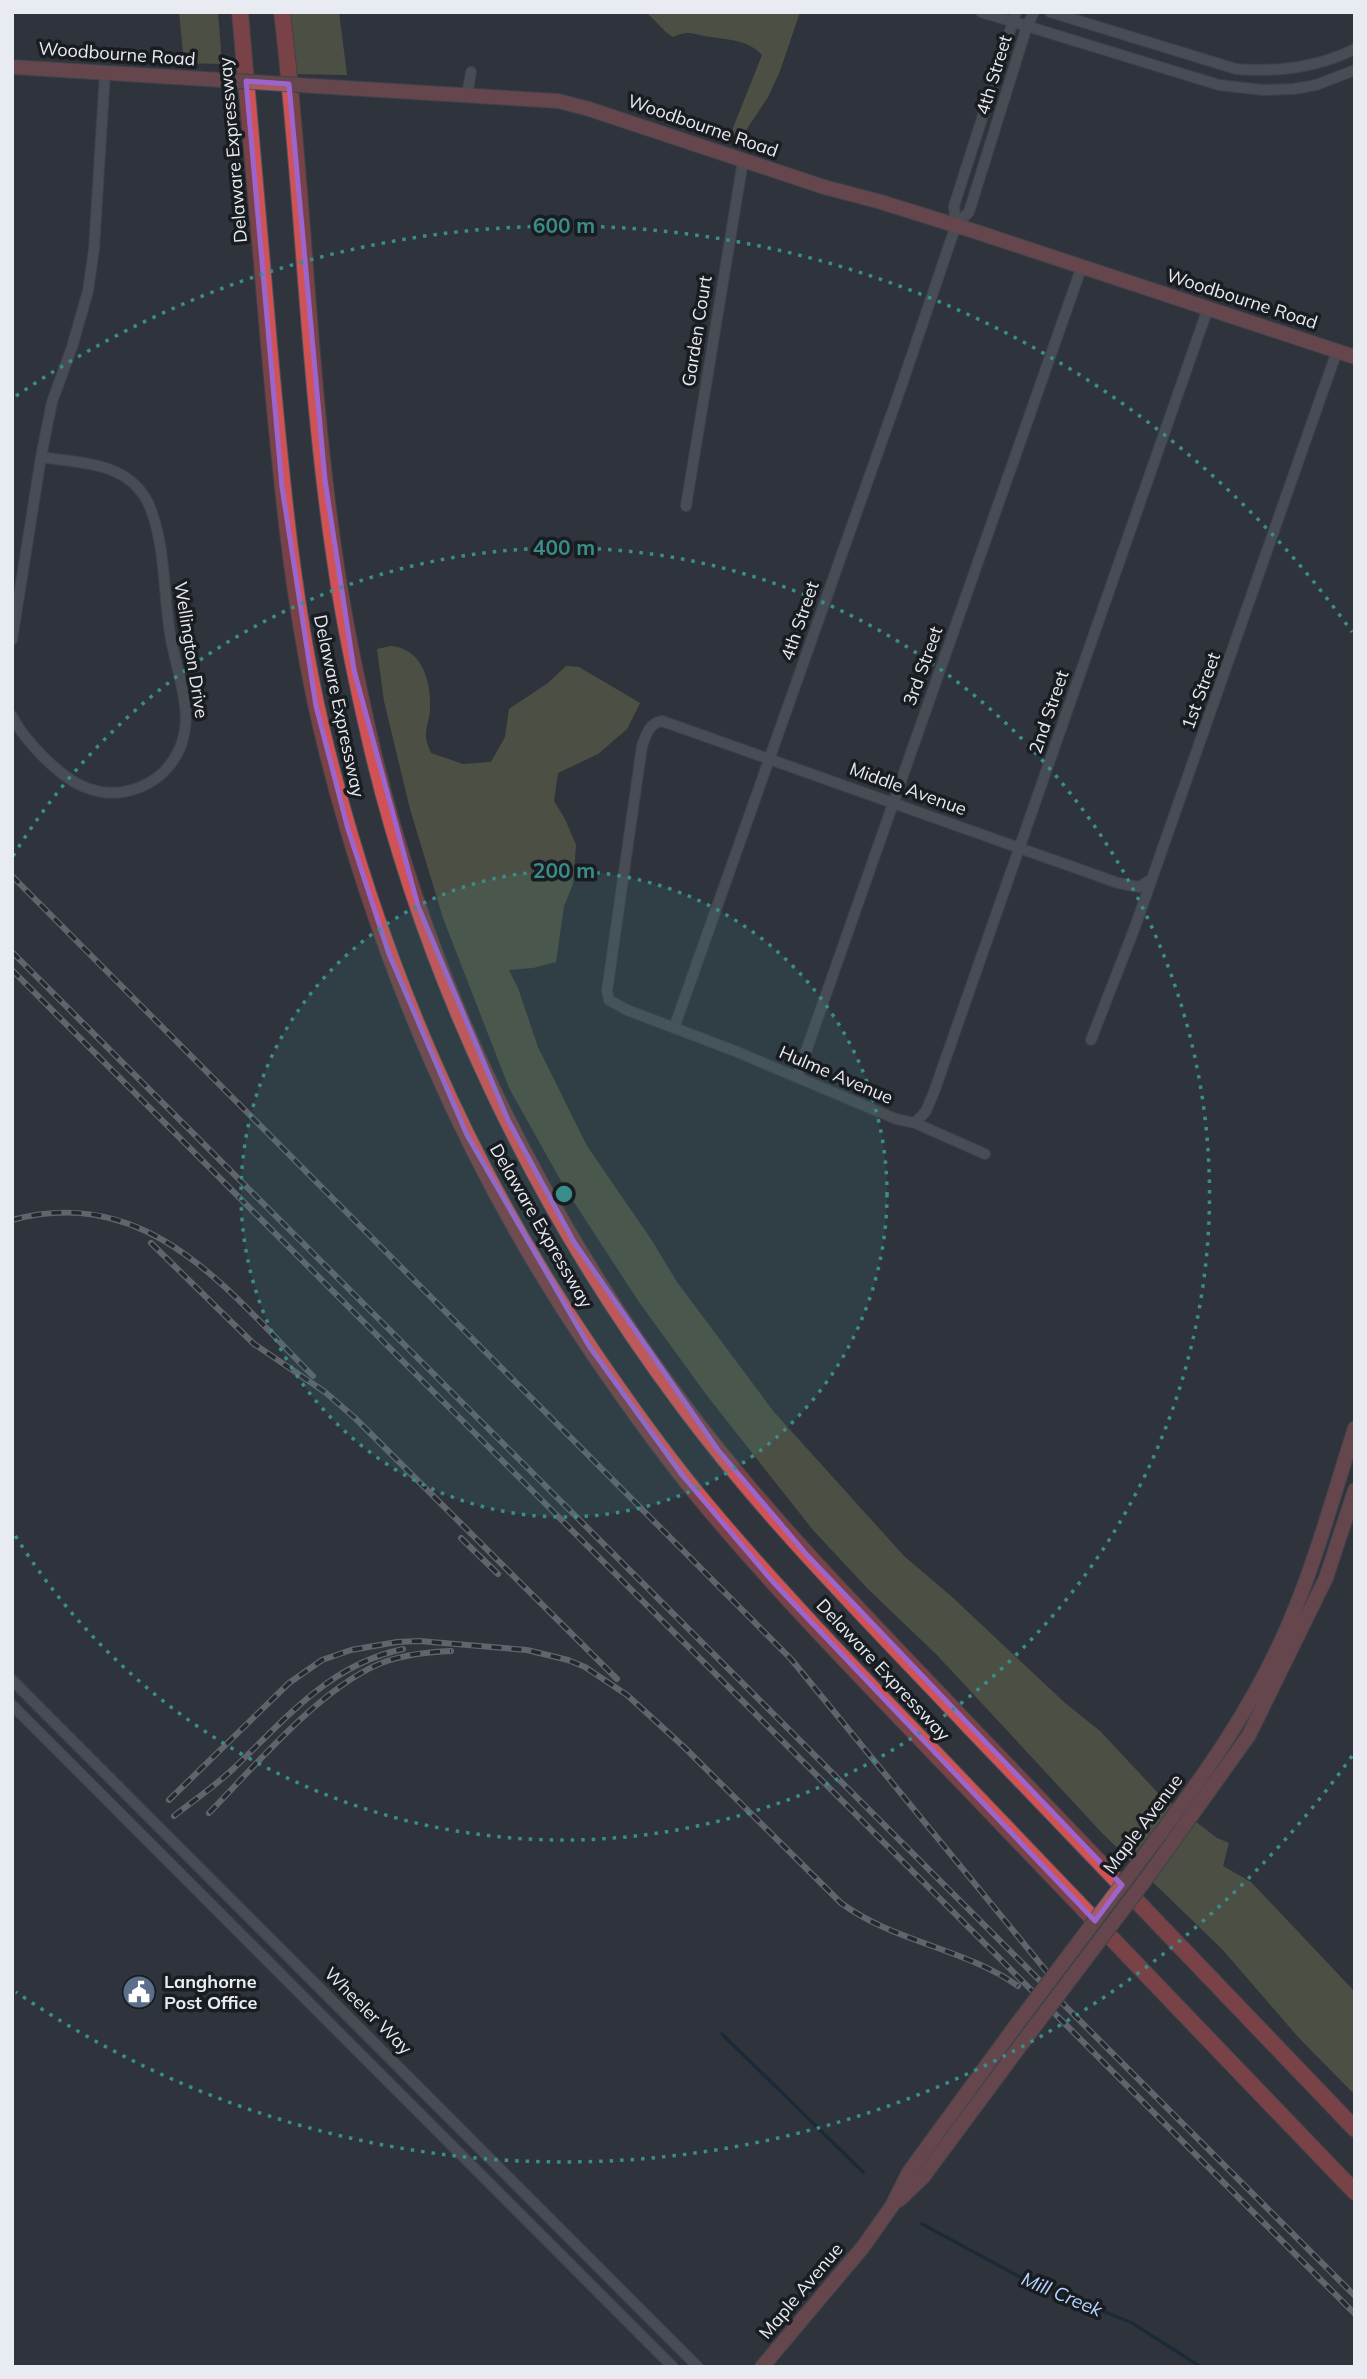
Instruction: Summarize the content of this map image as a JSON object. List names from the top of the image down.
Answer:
{
  "streets": {
    "highway": ["Delaware Expressway"],
    "main road": ["Woodbourne Road", "Maple Avenue"],
    "street": [
      "4th Street",
      "Garden Court",
      "Wellington Drive",
      "3rd Street",
      "1st Street",
      "2nd Street",
      "Middle Avenue",
      "Hulme Avenue",
      "Wheeler Way"
    ]
  },
  "crossings": [
    ["Woodbourne Road", "4th Street"],
    ["Woodbourne Road", "Garden Court"],
    ["Woodbourne Road", "3rd Street"],
    ["Woodbourne Road", "1st Street"],
    ["Woodbourne Road", "2nd Street"],
    ["4th Street", "Middle Avenue"],
    ["4th Street", "Hulme Avenue"],
    ["3rd Street", "Middle Avenue"],
    ["3rd Street", "Hulme Avenue"],
    ["1st Street", "Middle Avenue"],
    ["2nd Street", "Middle Avenue"],
    ["2nd Street", "Hulme Avenue"],
    ["Middle Avenue", "Hulme Avenue"]
  ],
  "water": ["Mill Creek"],
  "places": {
    "public building": ["Langhorne Post Office"]
  },
  "rings": ["600 m", "400 m", "200 m"]
}
